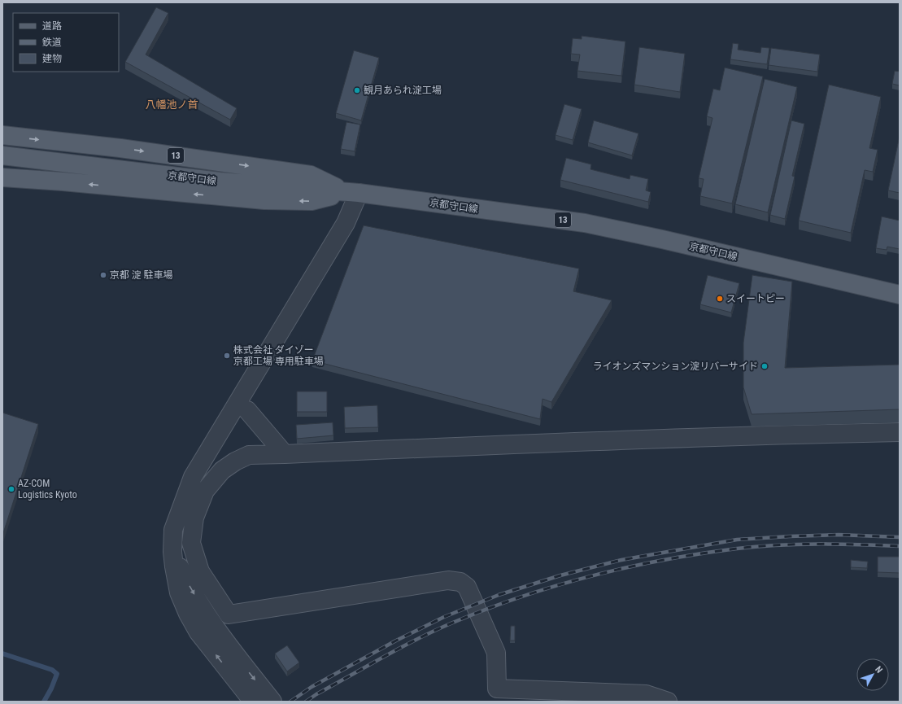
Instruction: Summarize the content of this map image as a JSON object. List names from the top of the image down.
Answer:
{
  "streets": {
    "main road": ["13", "京都守口線"]
  },
  "crossings": [
    ["13", "京都守口線"]
  ],
  "districts": ["八幡池ノ首"],
  "places": [
    "観月あられ淀工場",
    "京都 淀 駐車場",
    "スイートピー",
    "株式会社 ダイゾー 京都工場 専用駐車場",
    "ライオンズマンション淀リバーサイド",
    "AZ-COM Logistics Kyoto"
  ],
  "legend": ["道路", "鉄道", "建物"],
  "north": "top right"
}
